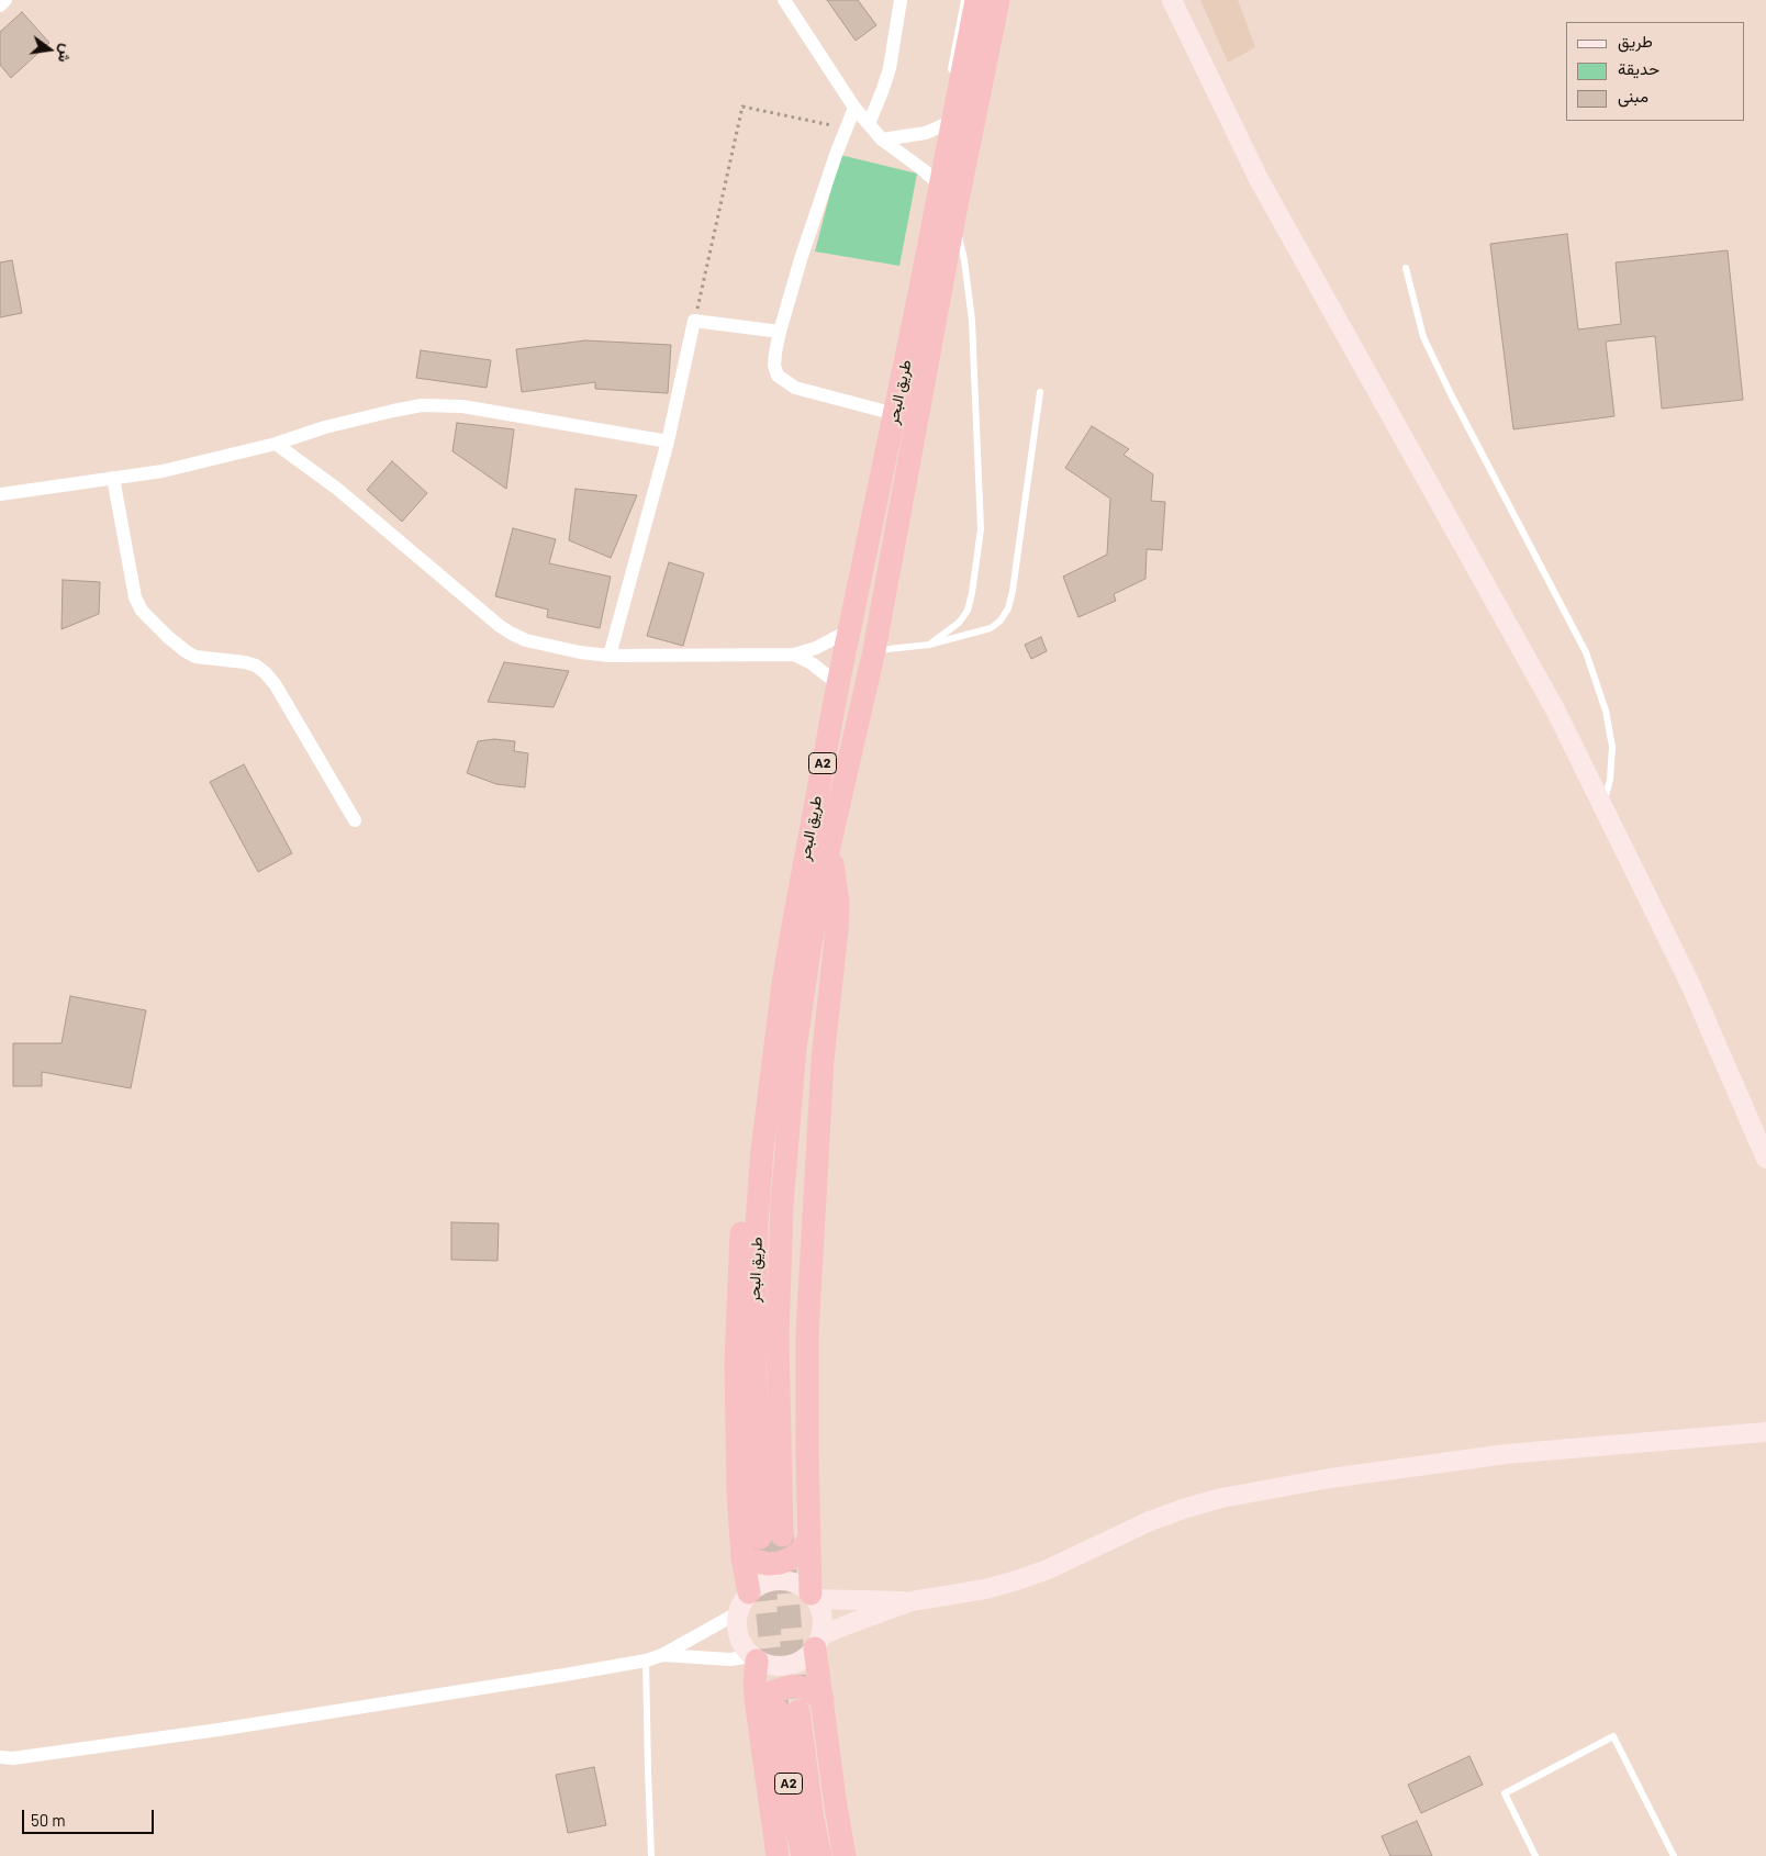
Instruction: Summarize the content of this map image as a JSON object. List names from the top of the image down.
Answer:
{
  "streets": {
    "highway": ["طريق البحر", "A2"]
  },
  "legend": ["طريق", "حديقة", "مبنى"],
  "scale_bar": "50 m",
  "north": "right"
}
